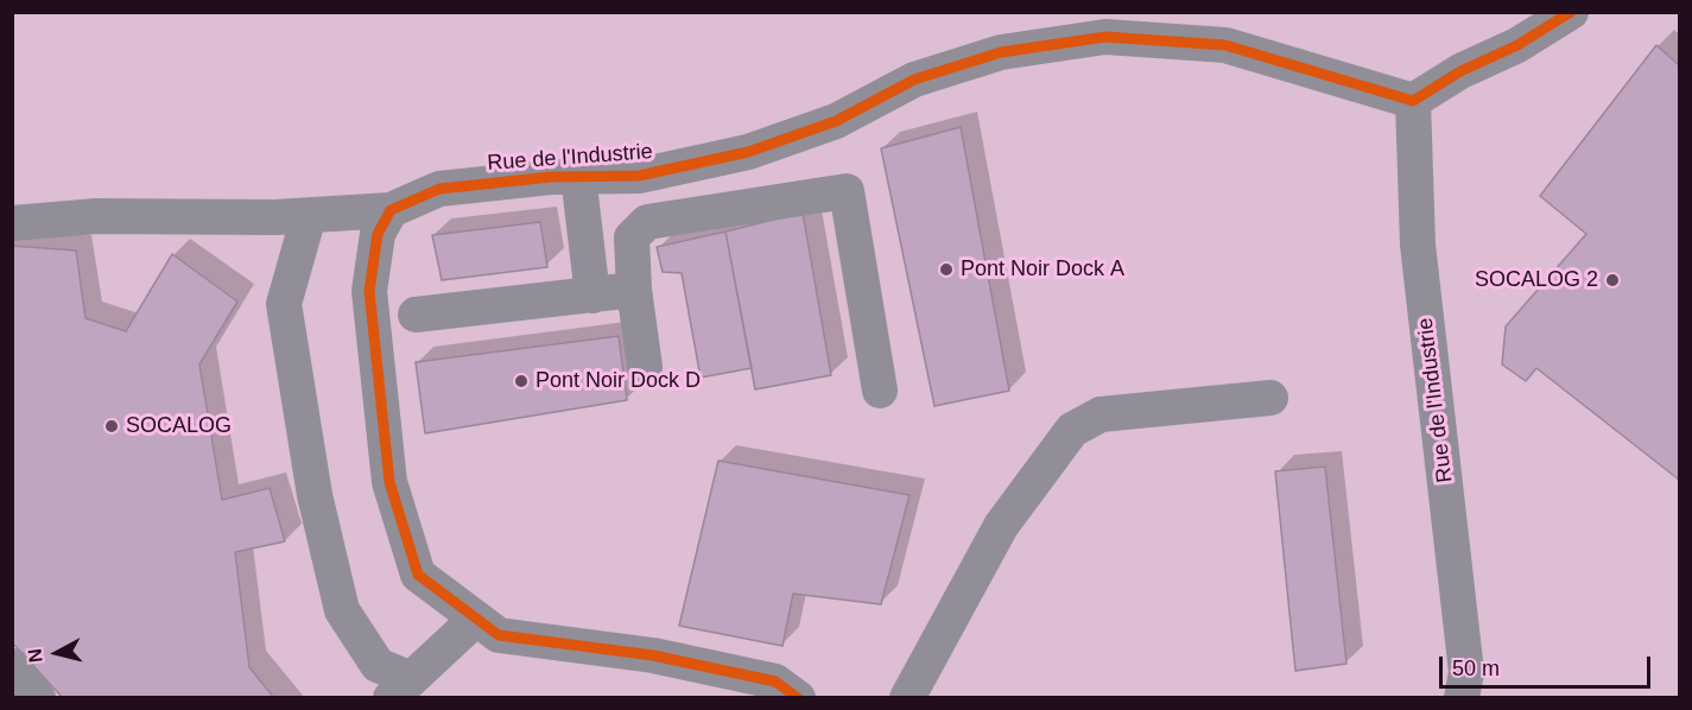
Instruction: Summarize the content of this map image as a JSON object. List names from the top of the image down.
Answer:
{
  "streets": {
    "street": ["Rue de l'Industrie"]
  },
  "places": [
    "Pont Noir Dock A",
    "SOCALOG 2",
    "Pont Noir Dock D",
    "SOCALOG"
  ],
  "scale_bar": "50 m",
  "north": "left"
}
